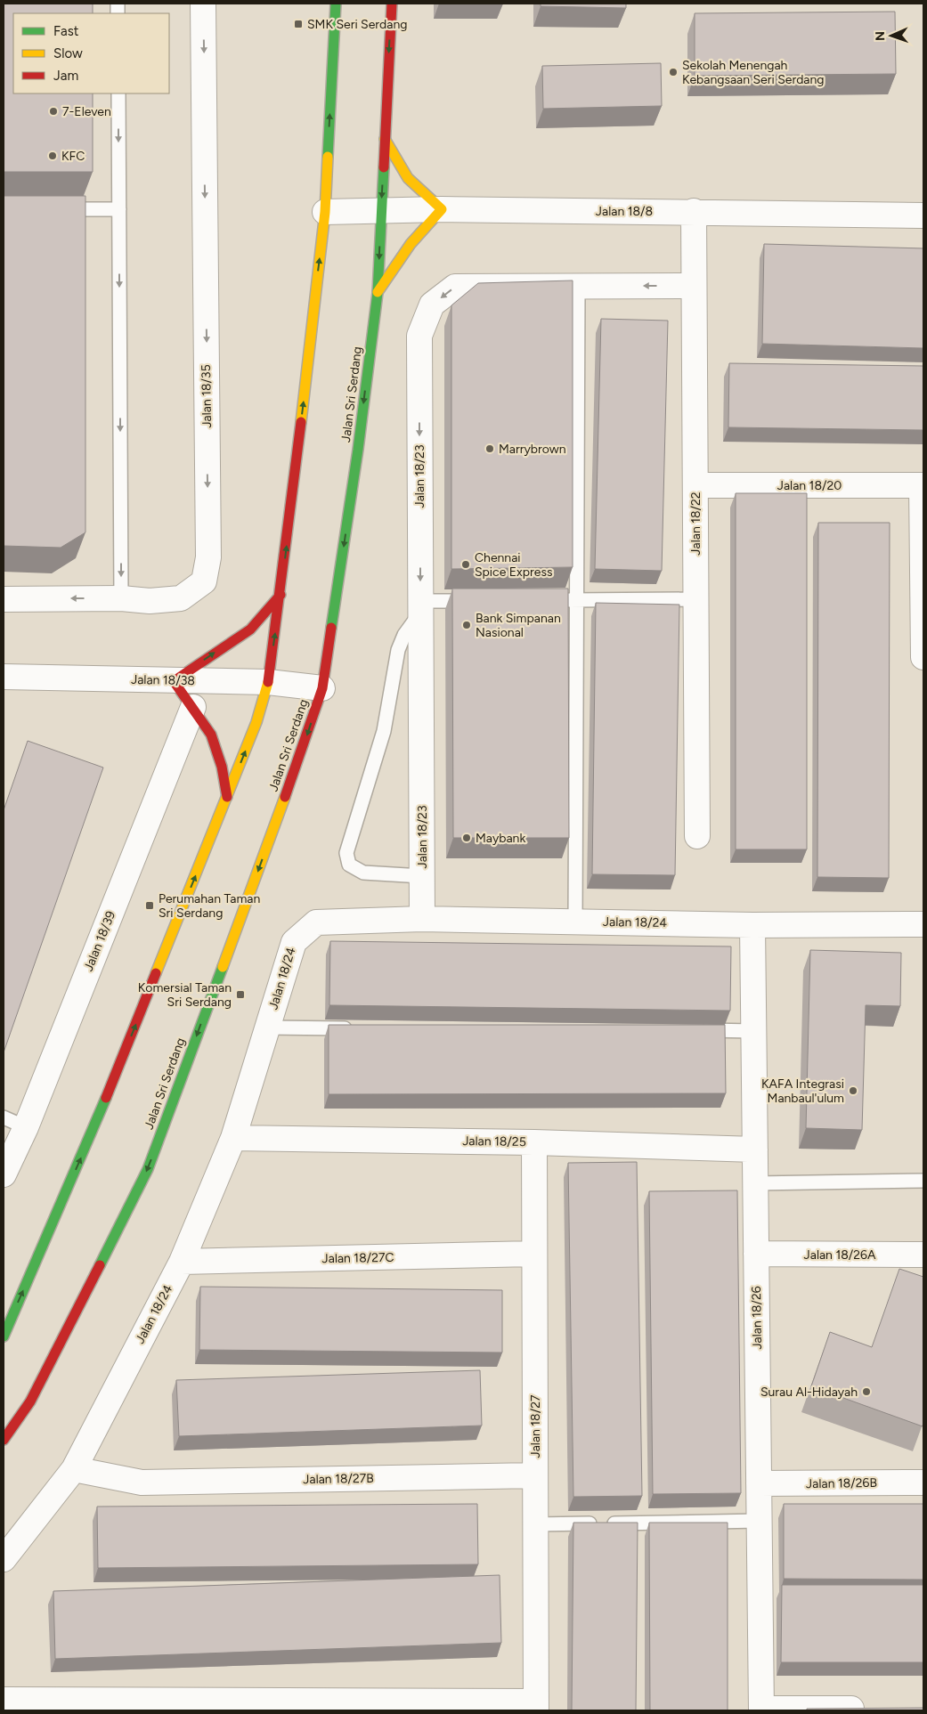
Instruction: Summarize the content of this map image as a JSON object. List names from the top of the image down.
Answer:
{
  "streets": {
    "street": [
      "Jalan 18/8",
      "Jalan Sri Serdang",
      "Jalan 18/35",
      "Jalan 18/23",
      "Jalan 18/20",
      "Jalan 18/22",
      "Jalan 18/38",
      "Jalan 18/24",
      "Jalan 18/39",
      "Jalan 18/25",
      "Jalan 18/26A",
      "Jalan 18/27C",
      "Jalan 18/26",
      "Jalan 18/27",
      "Jalan 18/27B",
      "Jalan 18/26B"
    ]
  },
  "crossings": [
    ["Jalan 18/8", "Jalan Sri Serdang"],
    ["Jalan 18/8", "Jalan 18/22"],
    ["Jalan Sri Serdang", "Jalan 18/38"],
    ["Jalan 18/23", "Jalan 18/22"],
    ["Jalan 18/23", "Jalan 18/24"],
    ["Jalan 18/20", "Jalan 18/22"],
    ["Jalan 18/24", "Jalan 18/25"],
    ["Jalan 18/24", "Jalan 18/27C"],
    ["Jalan 18/24", "Jalan 18/26"],
    ["Jalan 18/24", "Jalan 18/27B"],
    ["Jalan 18/25", "Jalan 18/26"],
    ["Jalan 18/25", "Jalan 18/27"],
    ["Jalan 18/26A", "Jalan 18/26"],
    ["Jalan 18/27C", "Jalan 18/27"],
    ["Jalan 18/26", "Jalan 18/26B"],
    ["Jalan 18/27", "Jalan 18/27B"]
  ],
  "places": {
    "transit": ["SMK Seri Serdang", "Perumahan Taman Sri Serdang", "Komersial Taman Sri Serdang"],
    "other": [
      "Sekolah Menengah Kebangsaan Seri Serdang",
      "7-Eleven",
      "KFC",
      "Marrybrown",
      "Chennai Spice Express",
      "Bank Simpanan Nasional",
      "Maybank",
      "KAFA Integrasi Manbaul'ulum",
      "Surau Al-Hidayah"
    ]
  },
  "legend": ["Fast", "Slow", "Jam"],
  "north": "left"
}
